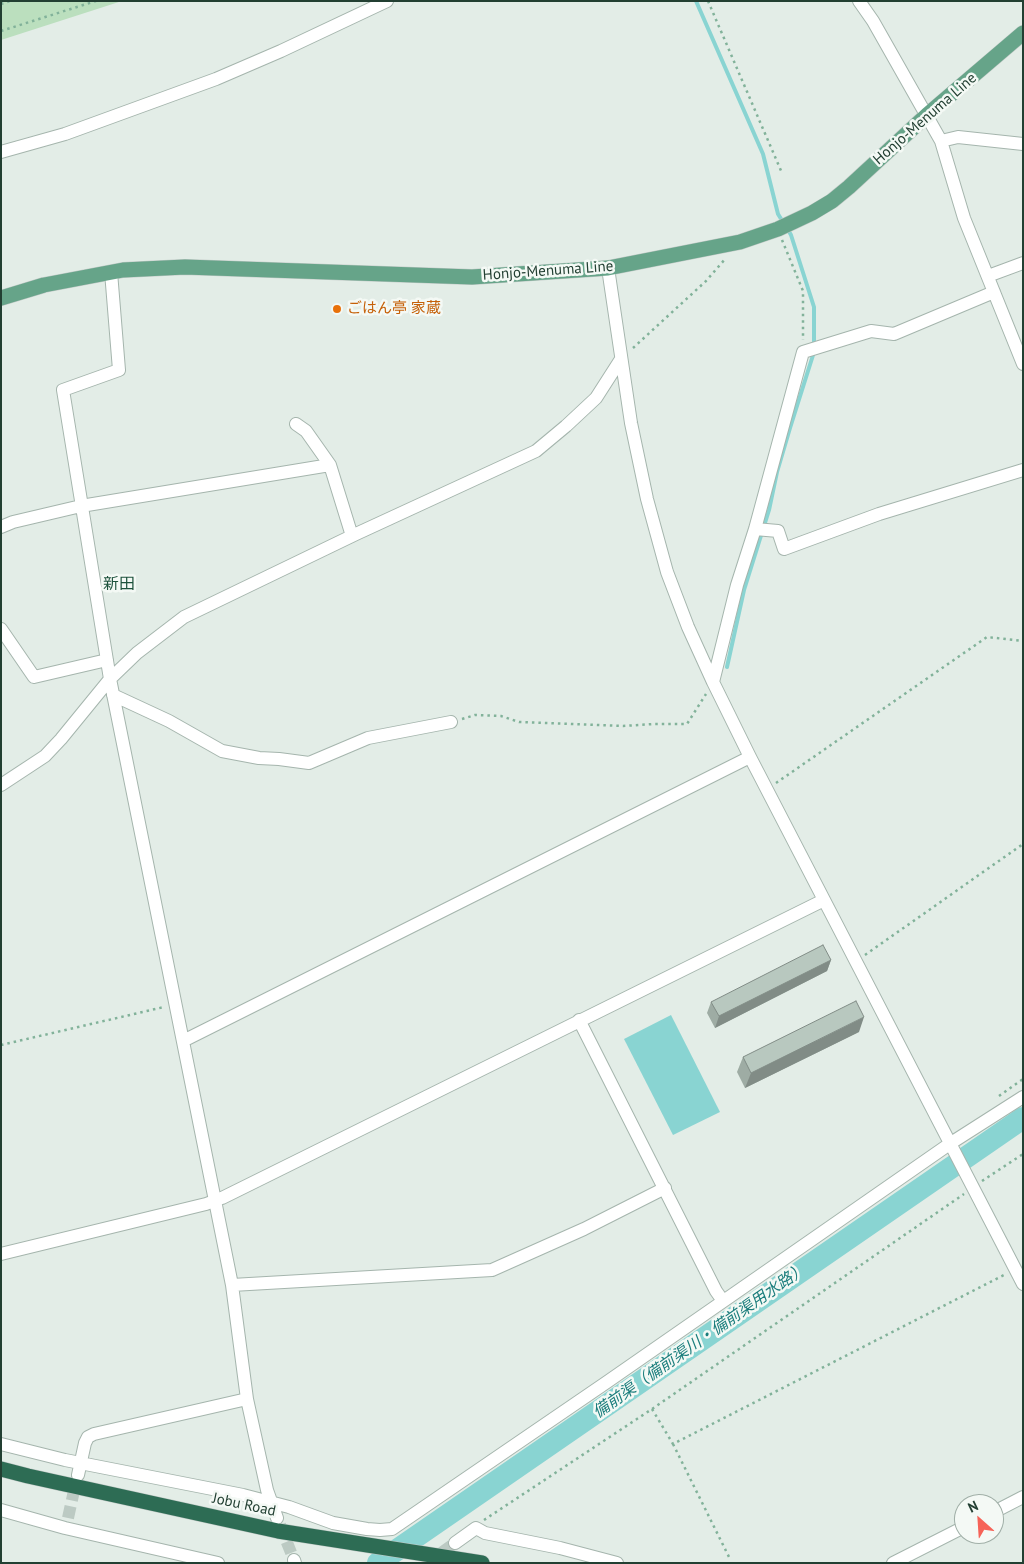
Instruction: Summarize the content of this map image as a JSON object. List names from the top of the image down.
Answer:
{
  "streets": {
    "highway": ["Jobu Road"],
    "main road": ["Honjo-Menuma Line"]
  },
  "districts": ["新田"],
  "water": ["備前渠（備前渠川・備前渠用水路）"],
  "places": ["ごはん亭 家蔵"],
  "north": "top left"
}
